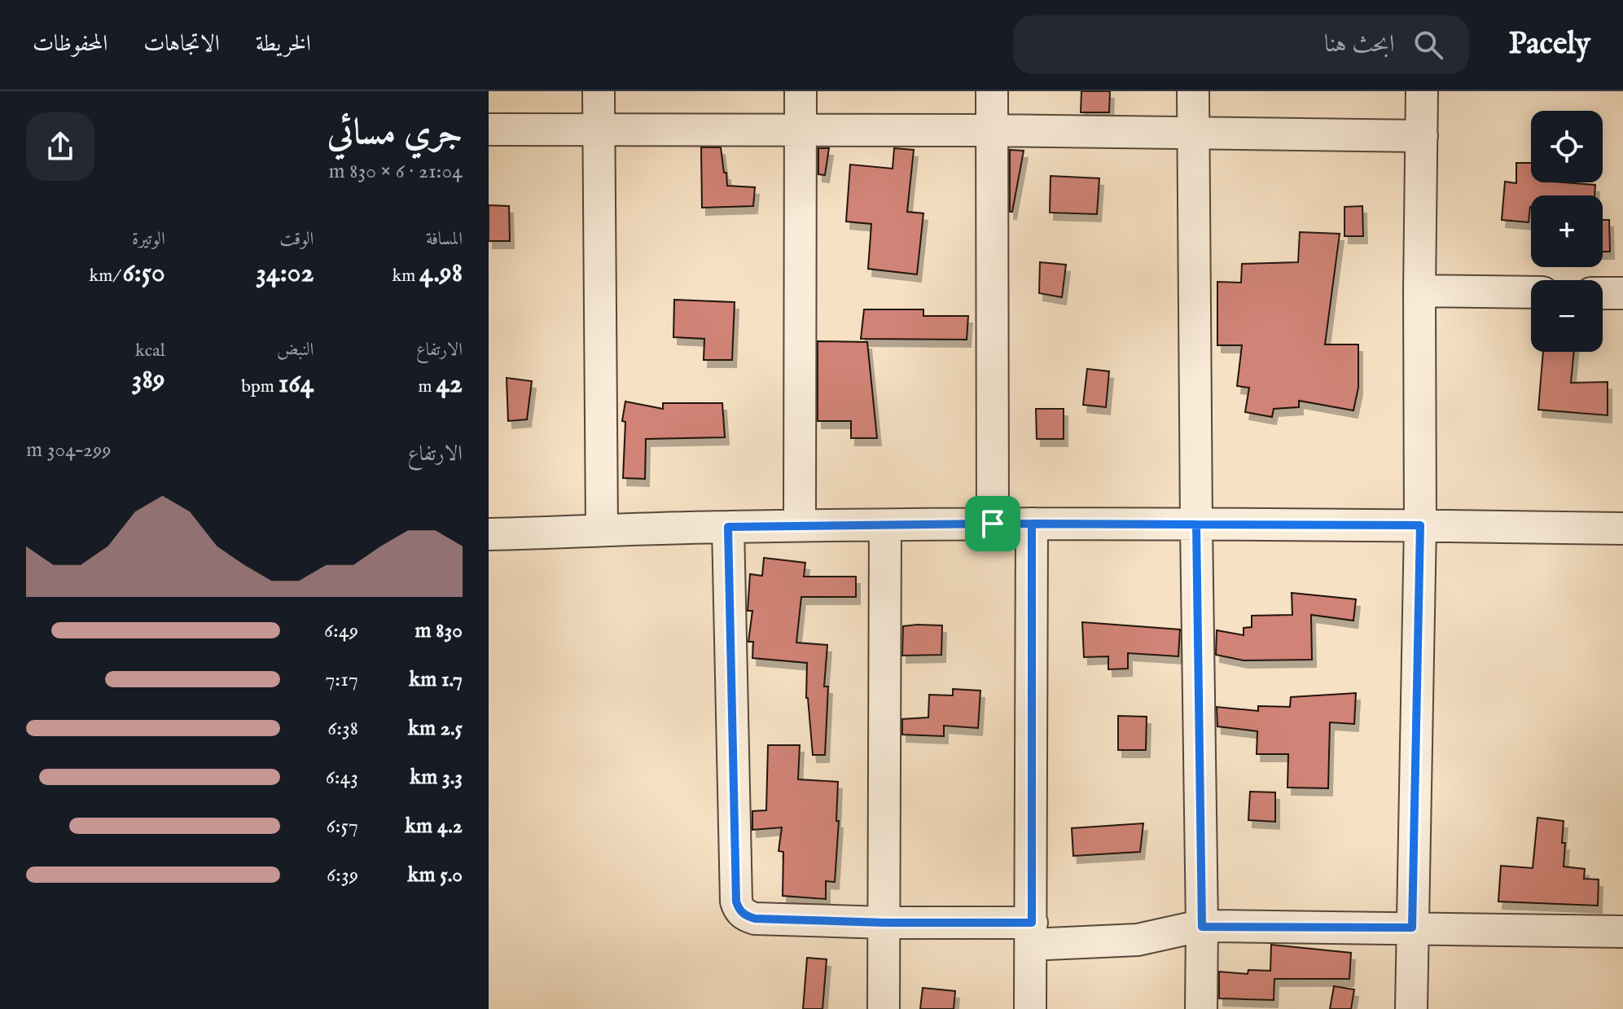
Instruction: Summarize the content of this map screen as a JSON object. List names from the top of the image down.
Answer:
{
  "page": {
    "header": "Pacely",
    "search": "ابحث هنا",
    "nav": ["الخريطة", "الاتجاهات", "المحفوظات"],
    "heading": ["جري مسائي", "21:04 · 6 × 830 m"],
    "map_buttons": ["+", "−"],
    "stats": [
      ["المسافة", "4.98 km"],
      ["الوقت", "34:02"],
      ["الوتيرة", "6:50 /km"],
      ["الارتفاع", "42 m"],
      ["النبض", "164 bpm"],
      ["kcal", "389"]
    ],
    "chart": ["الارتفاع", "299–304 m"],
    "list": [
      {
        "name": "830 m",
        "note": "6:49"
      },
      {
        "name": "1.7 km",
        "note": "7:17"
      },
      {
        "name": "2.5 km",
        "note": "6:38"
      },
      {
        "name": "3.3 km",
        "note": "6:43"
      },
      {
        "name": "4.2 km",
        "note": "6:57"
      },
      {
        "name": "5.0 km",
        "note": "6:39"
      }
    ]
  }
}
